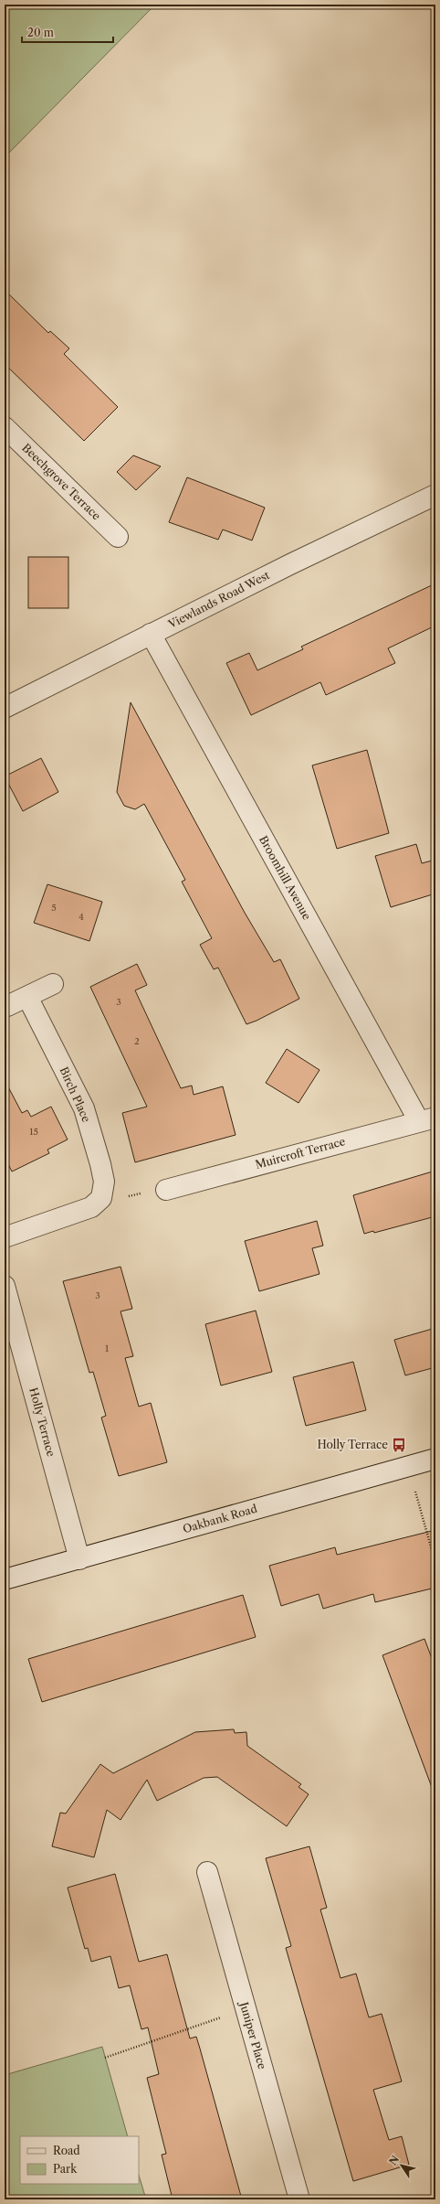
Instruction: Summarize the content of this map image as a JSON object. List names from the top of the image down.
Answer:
{
  "streets": {
    "street": [
      "Beechgrove Terrace",
      "Viewlands Road West",
      "Broomhill Avenue",
      "Birch Place",
      "Muircroft Terrace",
      "Holly Terrace",
      "Oakbank Road",
      "Juniper Place"
    ]
  },
  "crossings": [
    ["Viewlands Road West", "Broomhill Avenue"],
    ["Broomhill Avenue", "Muircroft Terrace"],
    ["Holly Terrace", "Oakbank Road"]
  ],
  "places": {
    "bus stop": ["Holly Terrace"]
  },
  "house_numbers": [
    "5",
    "4",
    "3",
    "2",
    "15",
    "3",
    "1"
  ],
  "legend": ["Road", "Park"],
  "scale_bar": "20 m",
  "north": "top left"
}
